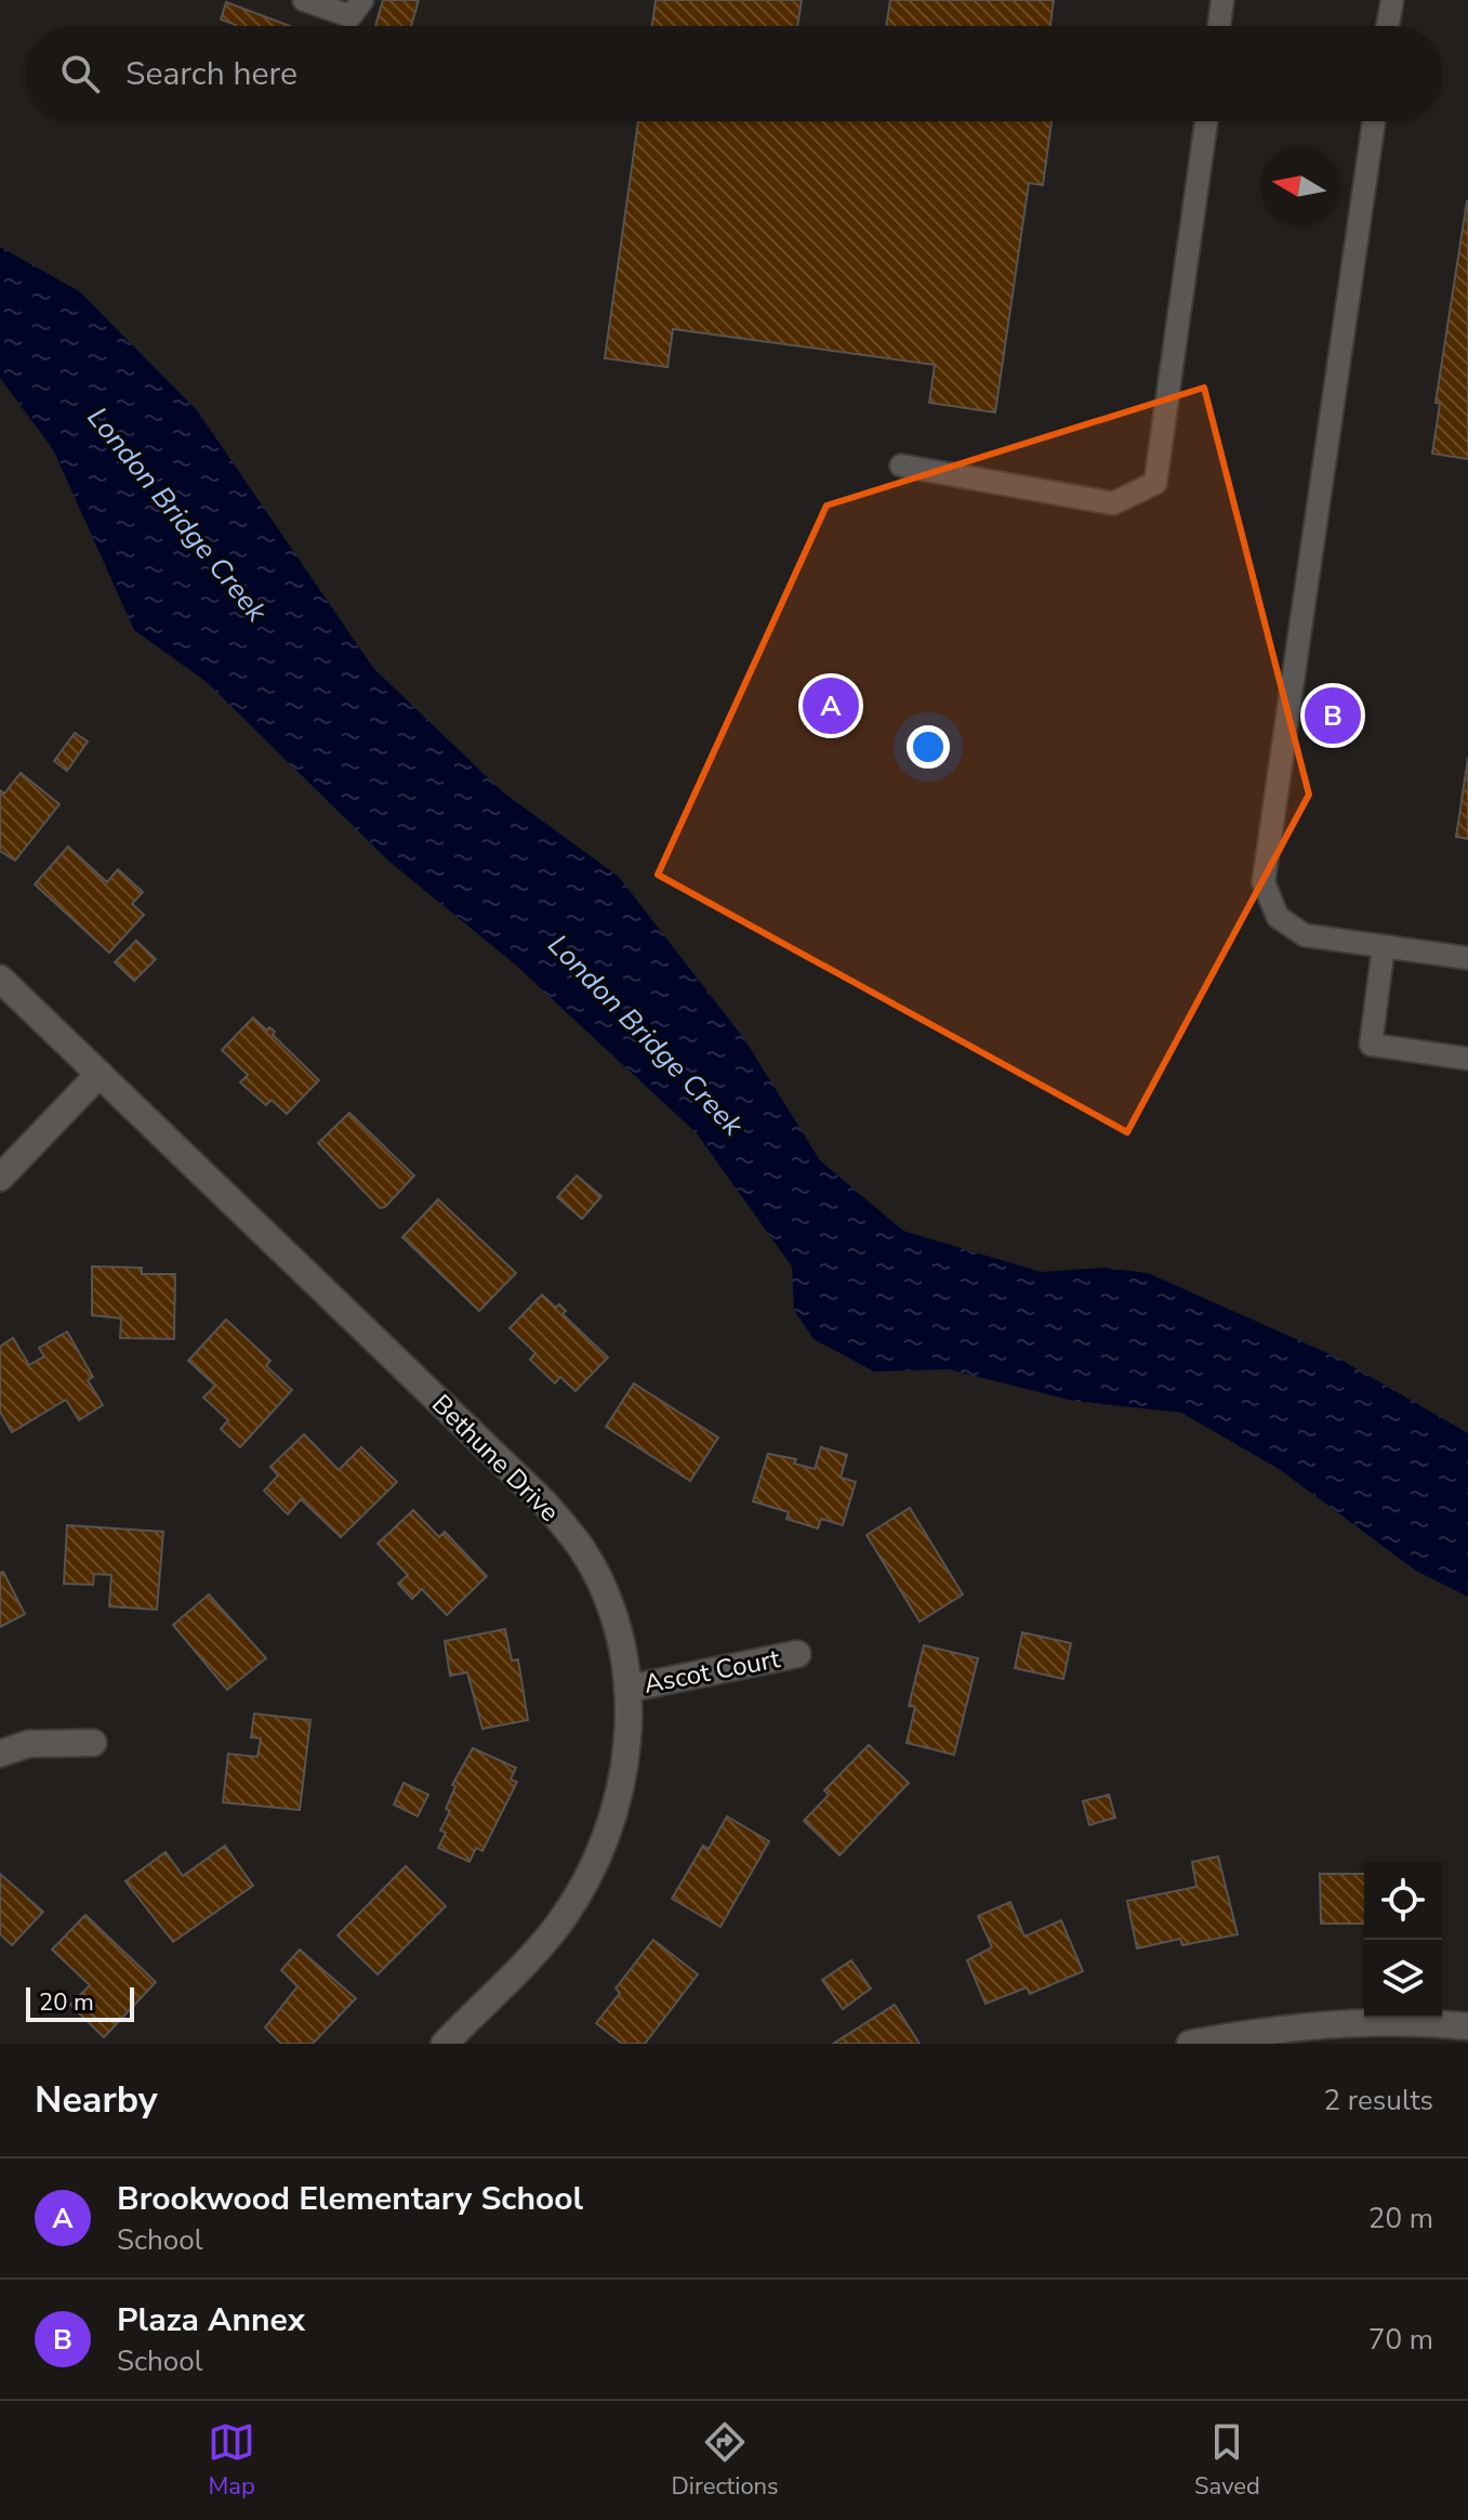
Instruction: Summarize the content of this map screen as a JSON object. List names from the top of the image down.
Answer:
{
  "streets": {
    "street": ["Bethune Drive", "Ascot Court"]
  },
  "crossings": [
    ["Bethune Drive", "Ascot Court"]
  ],
  "water": ["London Bridge Creek"],
  "scale_bar": "20 m",
  "north": "left",
  "page": {
    "search": "Search here",
    "pins": ["A", "B"],
    "scale": "20 m",
    "heading": ["Nearby", "2 results"],
    "list": [
      {
        "mark": "A",
        "name": "Brookwood Elementary School",
        "note": "School",
        "value": "20 m"
      },
      {
        "mark": "B",
        "name": "Plaza Annex",
        "note": "School",
        "value": "70 m"
      }
    ],
    "nav": ["Map", "Directions", "Saved"]
  }
}
